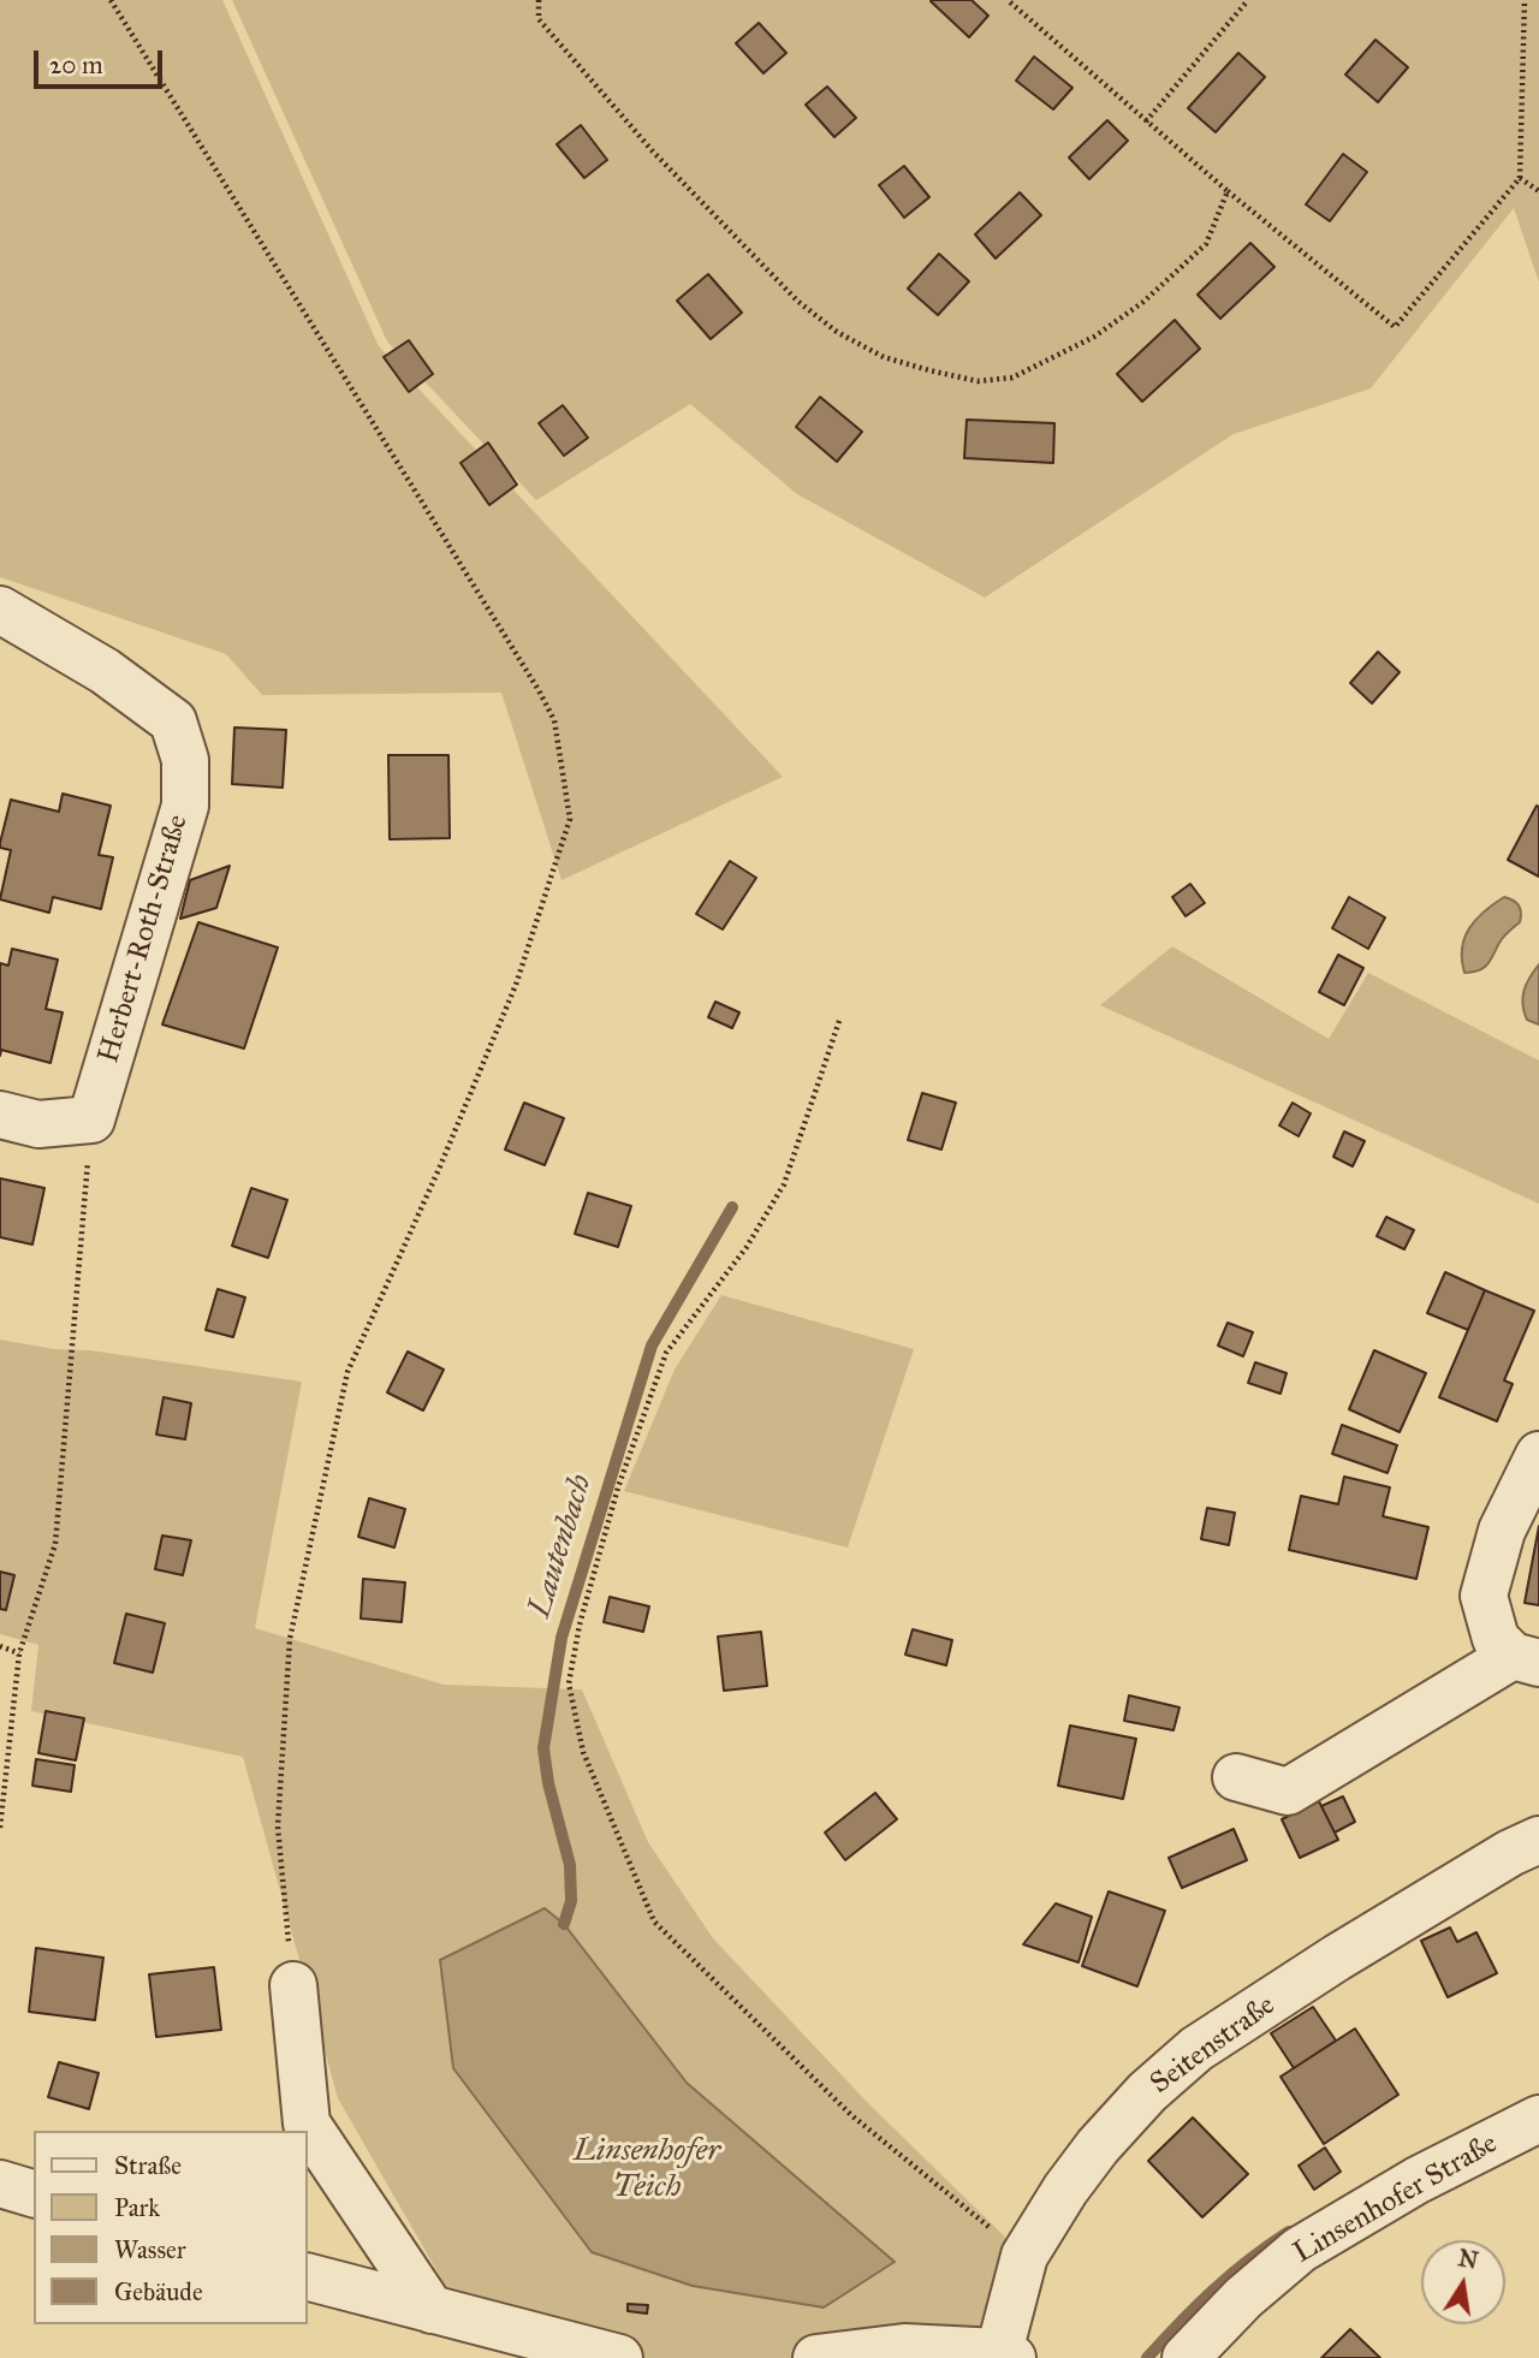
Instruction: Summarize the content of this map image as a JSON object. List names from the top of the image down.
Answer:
{
  "streets": {
    "street": ["Herbert-Roth-Straße", "Seitenstraße", "Linsenhofer Straße"]
  },
  "water": ["Lautenbach", "Linsenhofer Teich"],
  "legend": [
    "Straße",
    "Park",
    "Wasser",
    "Gebäude"
  ],
  "scale_bar": "20 m",
  "north": "top"
}
